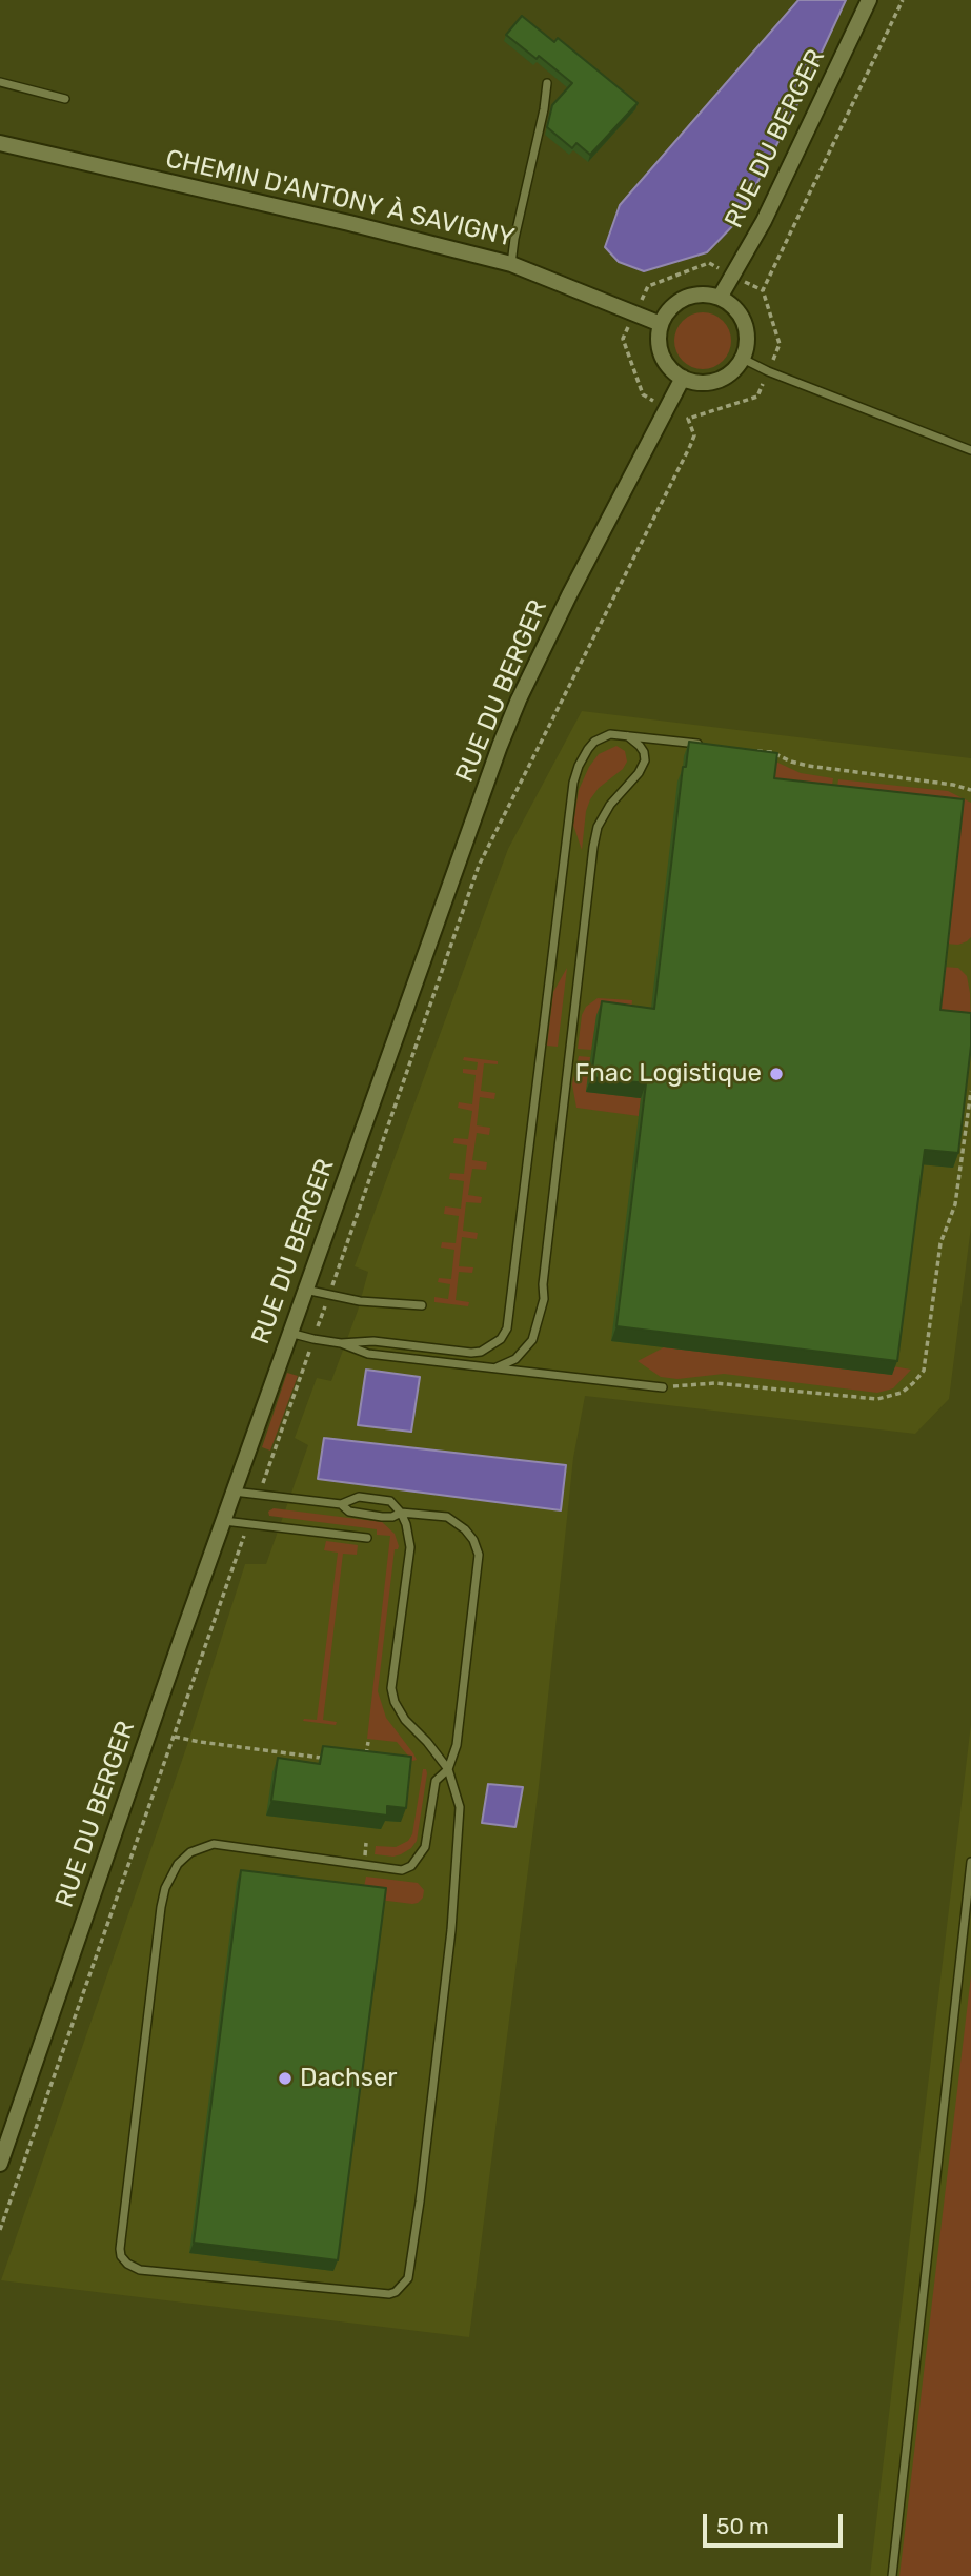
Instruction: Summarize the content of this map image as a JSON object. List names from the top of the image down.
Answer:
{
  "streets": {
    "street": ["RUE DU BERGER", "CHEMIN D'ANTONY À SAVIGNY"]
  },
  "crossings": [
    ["RUE DU BERGER", "CHEMIN D'ANTONY À SAVIGNY"]
  ],
  "places": ["Fnac Logistique", "Dachser"],
  "scale_bar": "50 m"
}
